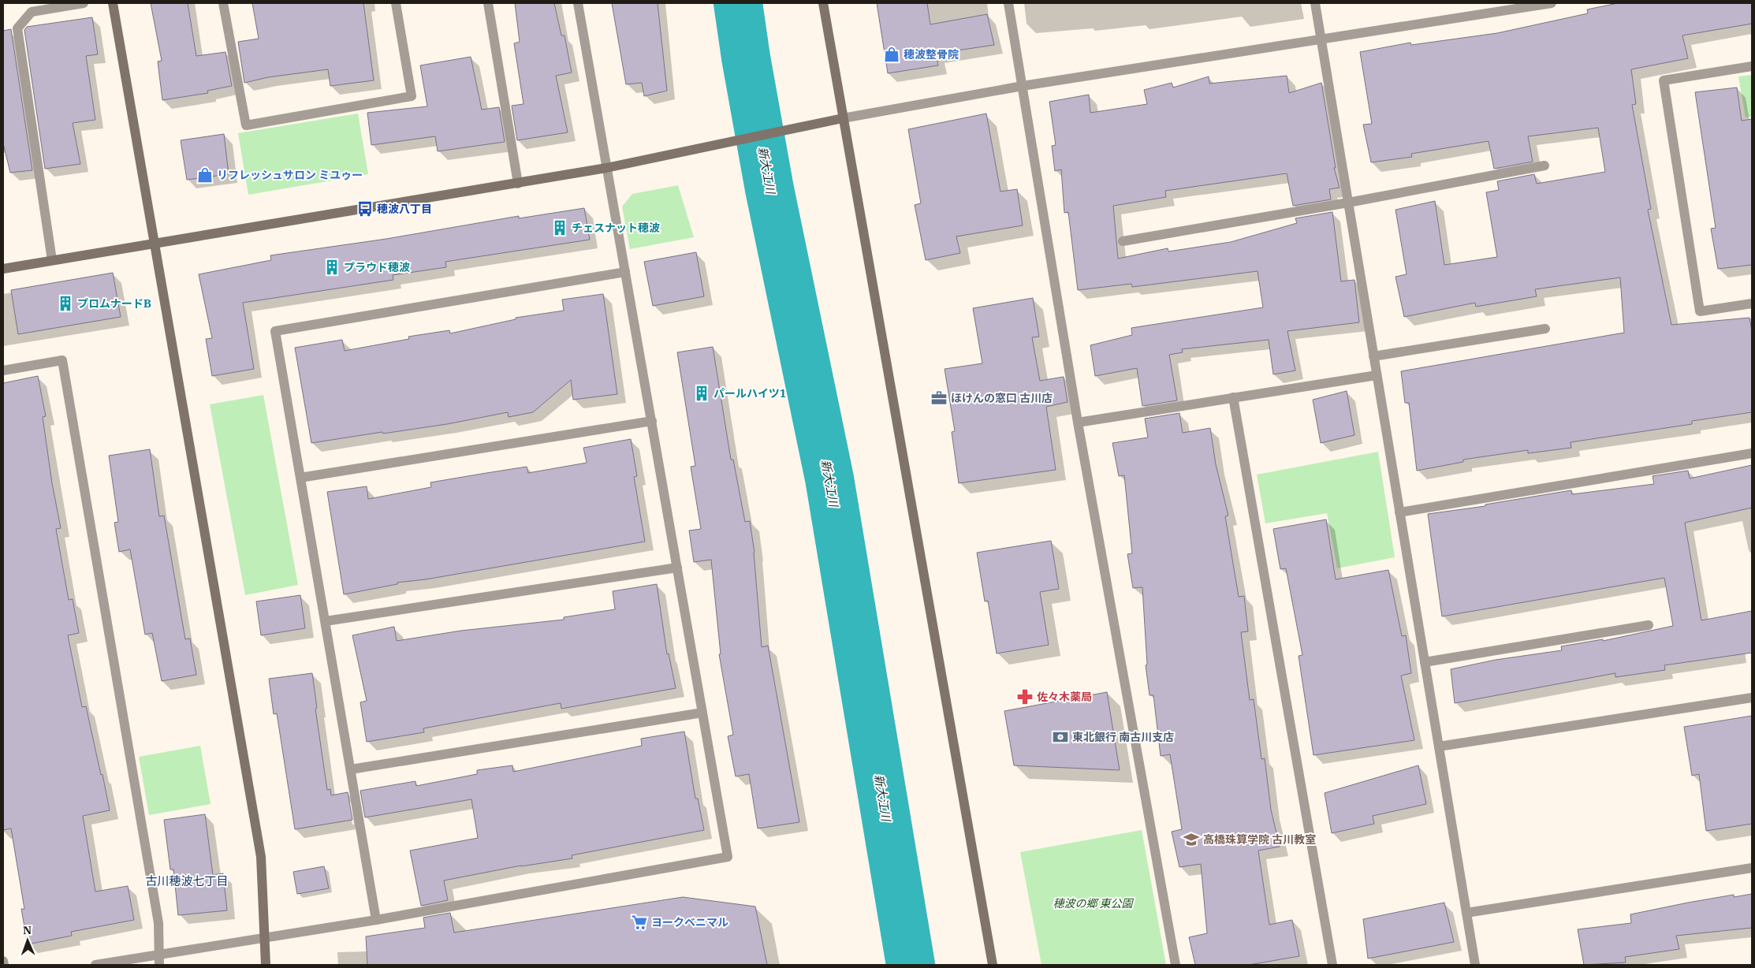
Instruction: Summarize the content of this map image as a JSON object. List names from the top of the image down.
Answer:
{
  "districts": ["古川穂波七丁目"],
  "water": ["新大江川"],
  "parks": ["穂波の郷 東公園"],
  "places": {
    "shop": ["穂波整骨院", "リフレッシュサロン ミユゥー"],
    "bus stop": ["穂波八丁目"],
    "building": [
      "チェスナット穂波",
      "プラウド穂波",
      "プロムナードB",
      "パールハイツ1"
    ],
    "office": ["ほけんの窓口 古川店"],
    "pharmacy": ["佐々木薬局"],
    "bank": ["東北銀行 南古川支店"],
    "school or university": ["高橋珠算学院 古川教室"],
    "supermarket": ["ヨークベニマル"]
  },
  "north": "top"
}
